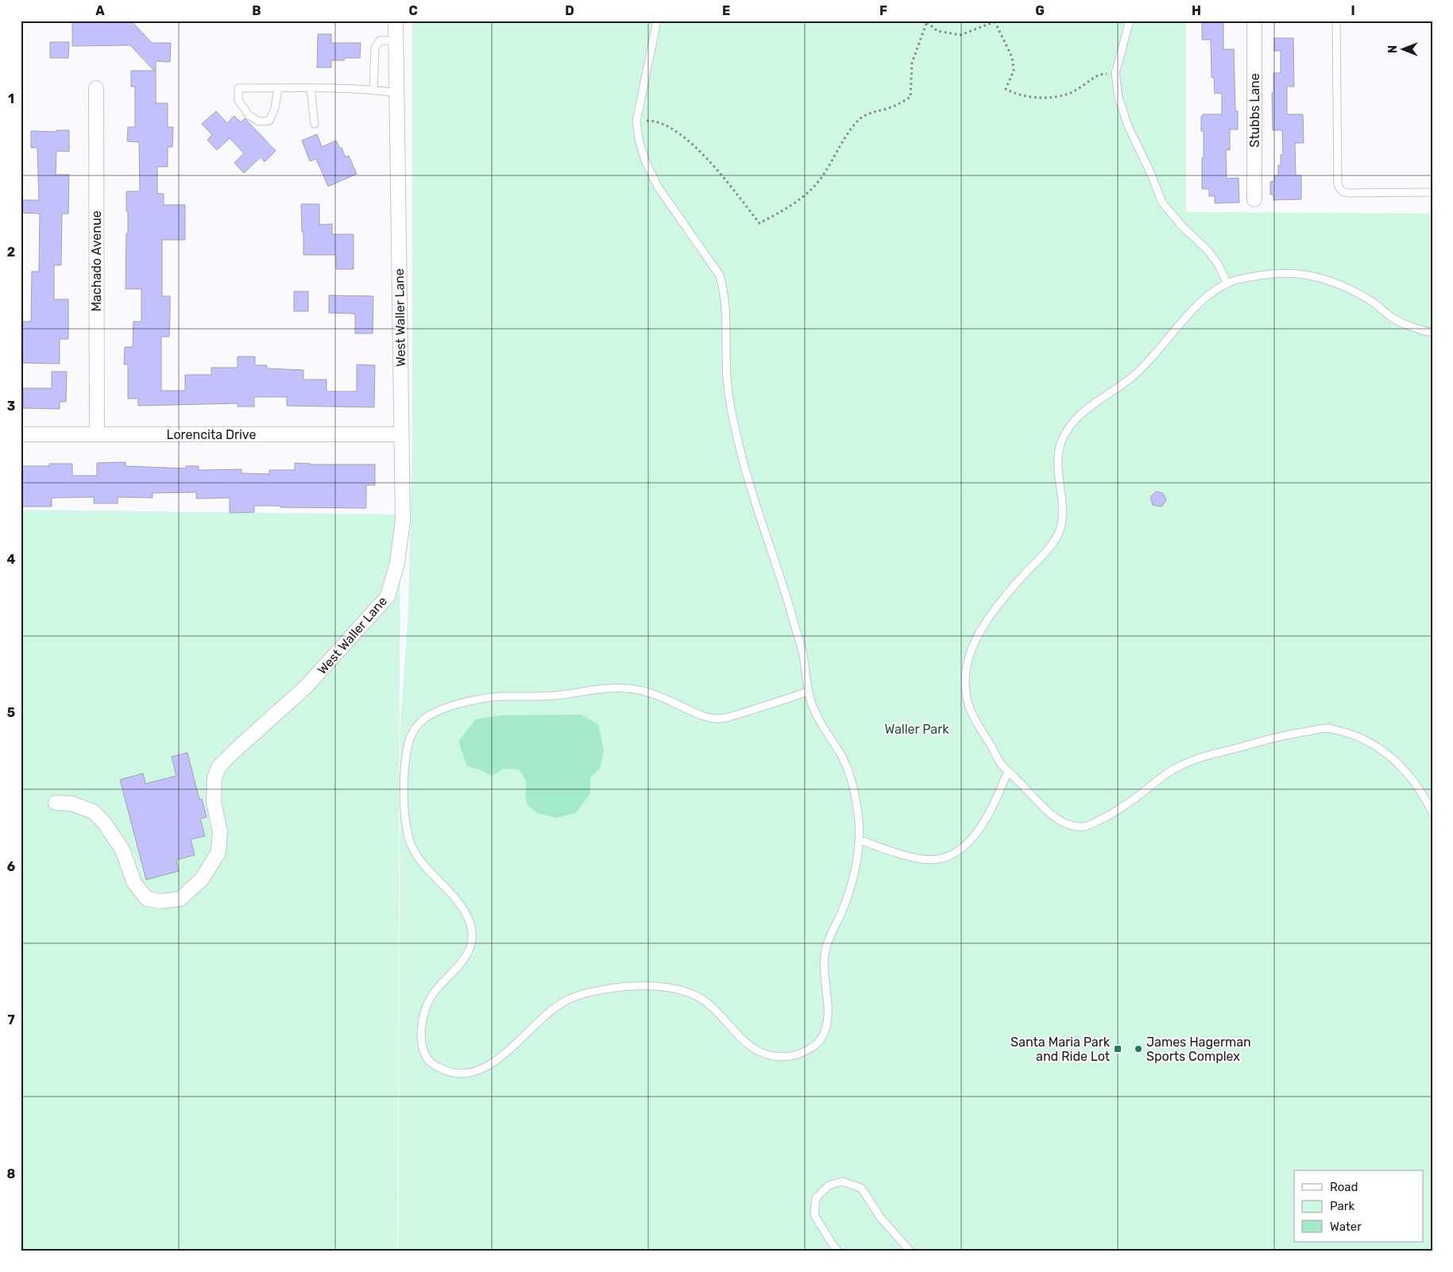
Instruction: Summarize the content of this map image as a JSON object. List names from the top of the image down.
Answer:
{
  "streets": {
    "street": [
      "Stubbs Lane",
      "Machado Avenue",
      "West Waller Lane",
      "Lorencita Drive"
    ]
  },
  "crossings": [
    ["Machado Avenue", "Lorencita Drive"],
    ["West Waller Lane", "Lorencita Drive"]
  ],
  "parks": ["Waller Park"],
  "places": {
    "transit": ["Santa Maria Park and Ride Lot"],
    "other": ["James Hagerman Sports Complex"]
  },
  "legend": ["Road", "Park", "Water"],
  "north": "left",
  "grid": {
    "columns": [
      "A",
      "B",
      "C",
      "D",
      "E",
      "F",
      "G",
      "H",
      "I"
    ],
    "rows": [
      "1",
      "2",
      "3",
      "4",
      "5",
      "6",
      "7",
      "8"
    ]
  }
}
